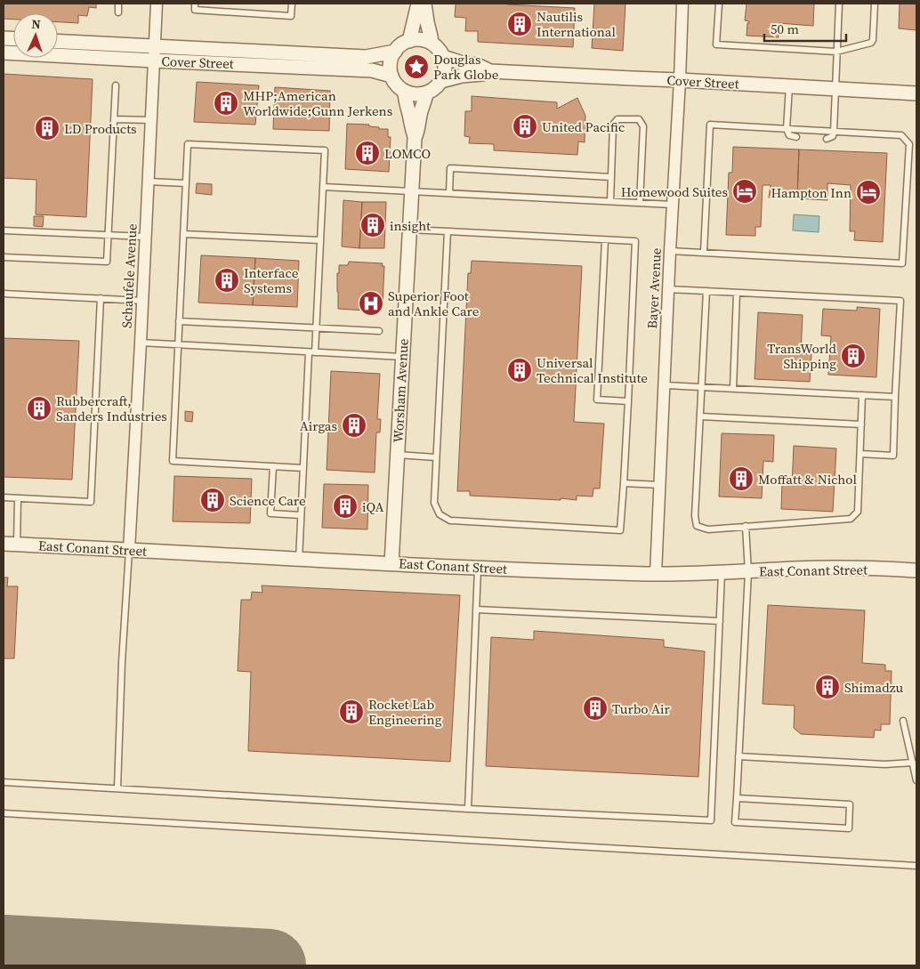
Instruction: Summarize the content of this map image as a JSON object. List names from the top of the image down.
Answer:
{
  "streets": {
    "street": [
      "Cover Street",
      "Schaufele Avenue",
      "Bayer Avenue",
      "Worsham Avenue",
      "East Conant Street"
    ]
  },
  "crossings": [
    ["Cover Street", "Schaufele Avenue"],
    ["Cover Street", "Bayer Avenue"],
    ["Cover Street", "Worsham Avenue"],
    ["Schaufele Avenue", "East Conant Street"],
    ["Bayer Avenue", "East Conant Street"],
    ["Worsham Avenue", "East Conant Street"]
  ],
  "places": {
    "building": [
      "Nautilis International",
      "MHP;American Worldwide;Gunn Jerkens",
      "United Pacific",
      "LD Products",
      "LOMCO",
      "insight",
      "Interface Systems",
      "TransWorld Shipping",
      "Universal Technical Institute",
      "Rubbercraft, Sanders Industries",
      "Airgas",
      "Moffatt & Nichol",
      "Science Care",
      "iQA",
      "Shimadzu",
      "Turbo Air",
      "Rocket Lab Engineering"
    ],
    "place": ["Douglas Park Globe"],
    "hotel": ["Homewood Suites", "Hampton Inn"],
    "hospital": ["Superior Foot and Ankle Care"]
  },
  "scale_bar": "50 m",
  "north": "top"
}
